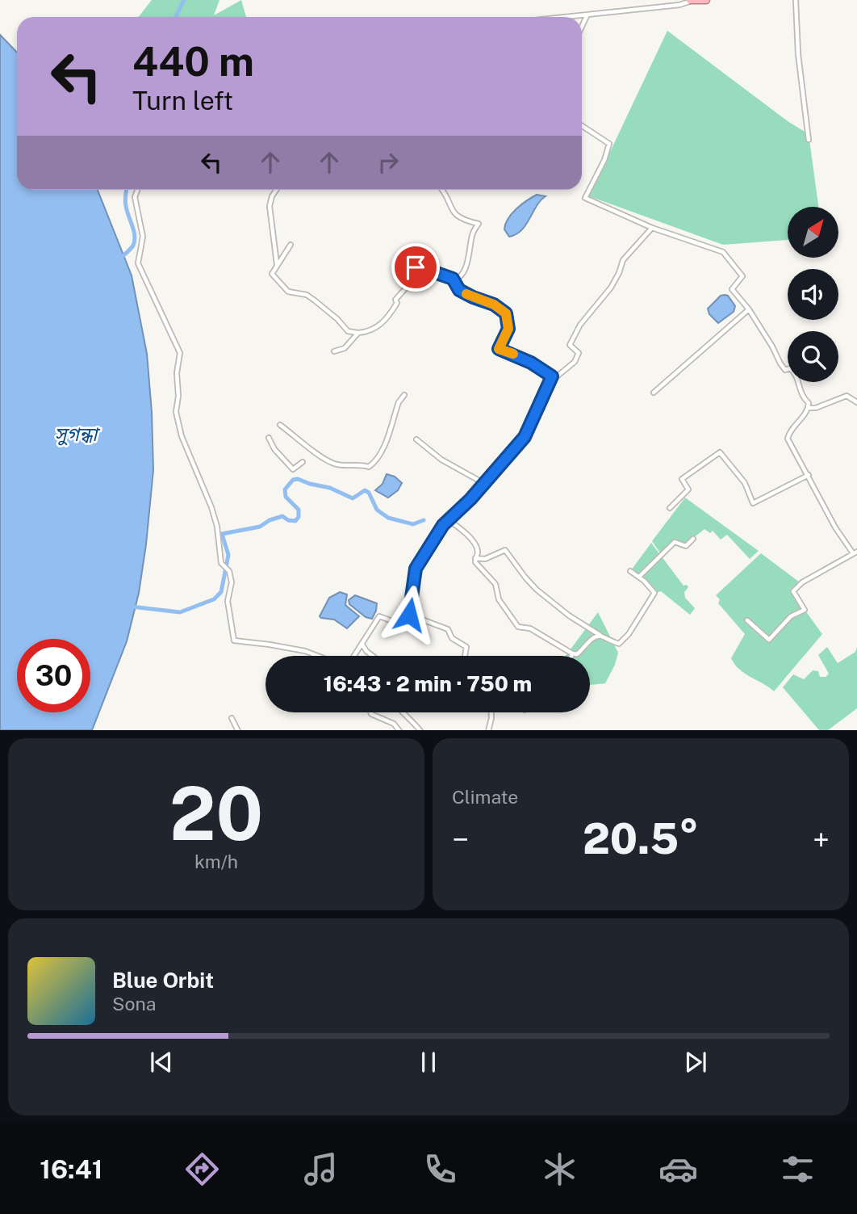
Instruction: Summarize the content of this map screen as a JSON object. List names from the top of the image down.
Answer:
{
  "water": ["সুগন্ধা"],
  "north": "top right",
  "page": {
    "turn": ["440 m", "Turn left"],
    "limit": "30",
    "trip": "16:43 · 2 min · 750 m",
    "tile": [
      ["20", "km/h"],
      "Climate"
    ],
    "heat": ["−", "20.5°", "+"],
    "song": ["Blue Orbit", "Sona"],
    "tabs": "16:41"
  }
}
